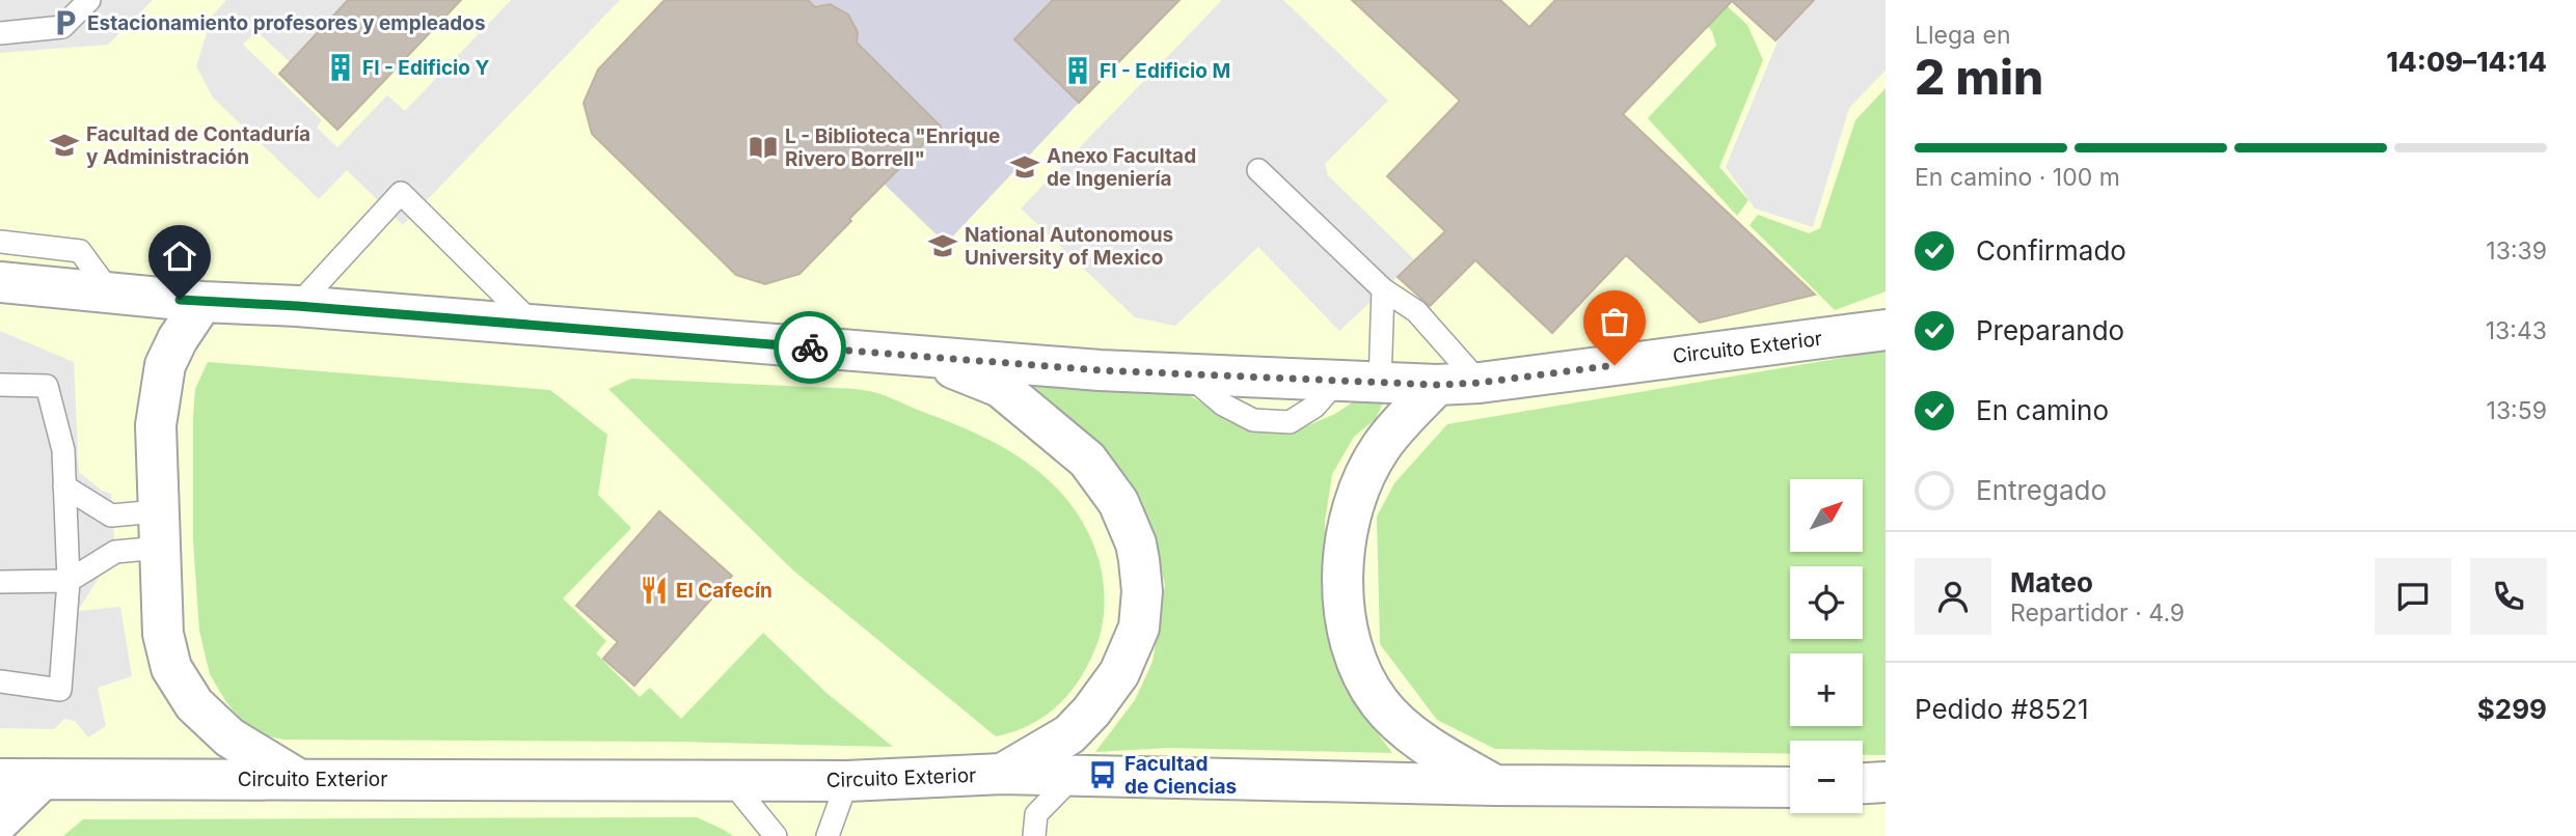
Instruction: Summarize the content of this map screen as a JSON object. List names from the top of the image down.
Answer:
{
  "streets": {
    "street": ["Circuito Exterior"]
  },
  "places": {
    "parking": ["Estacionamiento profesores y empleados"],
    "building": ["FI - Edificio Y", "FI - Edificio M"],
    "school or university": ["Facultad de Contaduría y Administración", "Anexo Facultad de Ingeniería", "National Autonomous University of Mexico"],
    "library": ["L - Biblioteca \"Enrique Rivero Borrell\""],
    "restaurant": ["El Cafecín"],
    "bus stop": ["Facultad de Ciencias"]
  },
  "north": "top right",
  "page": {
    "heading": ["2 min", "Llega en", "14:09–14:14"],
    "panel": [
      "Mateo",
      "Repartidor · 4.9",
      "Pedido #8521",
      "$299"
    ],
    "bar": "En camino · 100 m",
    "list": [
      ["Confirmado", "13:39"],
      ["Preparando", "13:43"],
      ["En camino", "13:59"],
      "Entregado"
    ],
    "map_buttons": ["+", "−"]
  }
}
